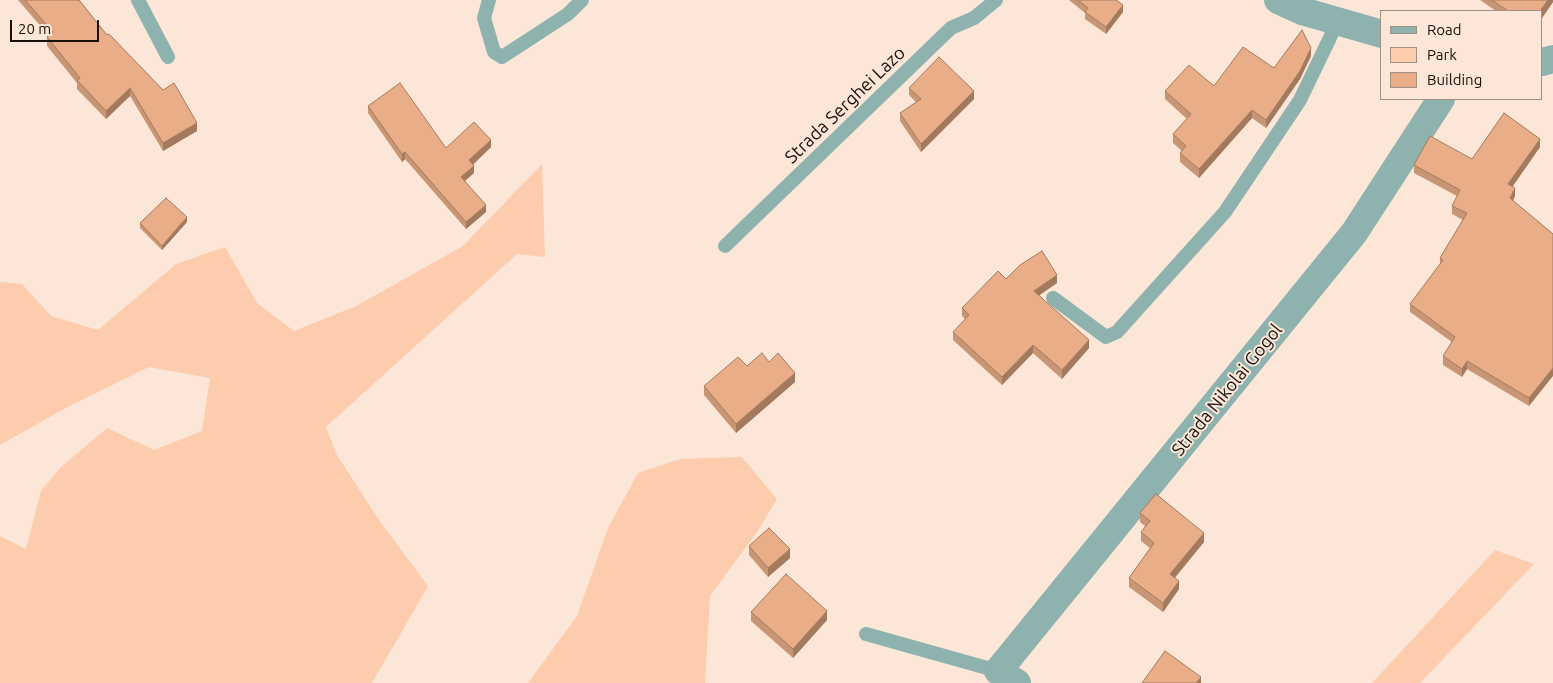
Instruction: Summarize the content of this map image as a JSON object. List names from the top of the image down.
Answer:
{
  "streets": {
    "street": ["Strada Nikolai Gogol"],
    "lane": ["Strada Serghei Lazo"]
  },
  "legend": ["Road", "Park", "Building"],
  "scale_bar": "20 m"
}
